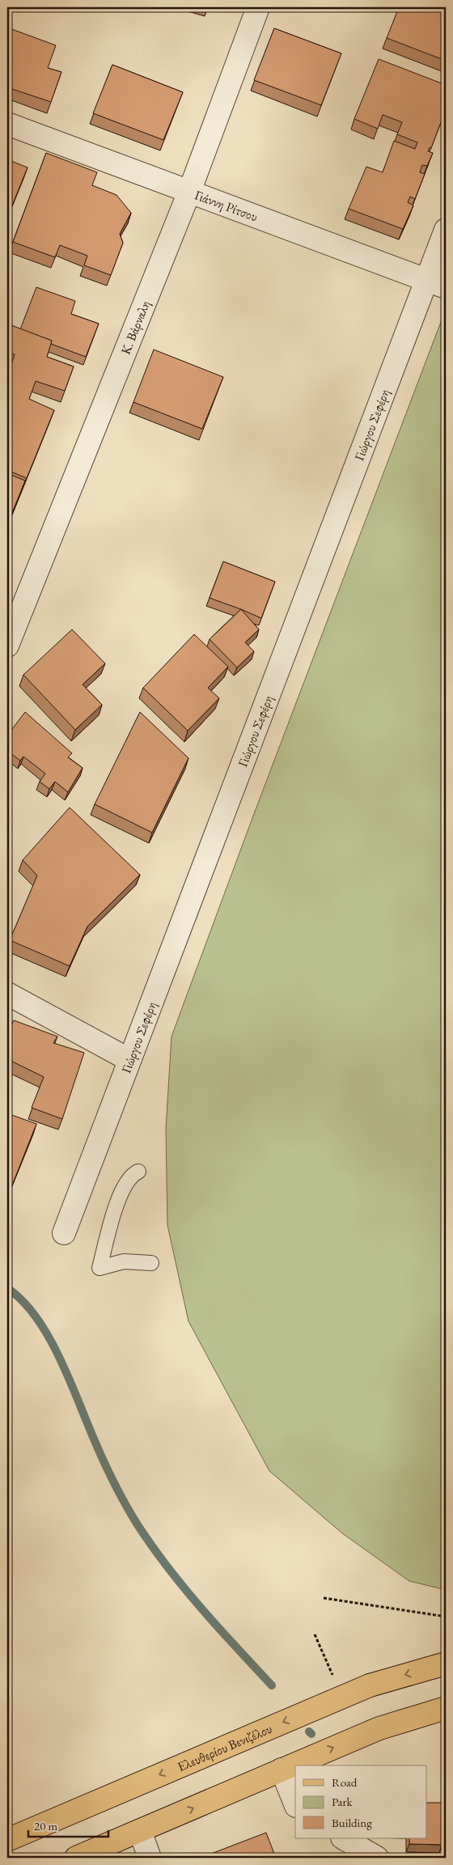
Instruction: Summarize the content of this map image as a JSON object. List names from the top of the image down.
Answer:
{
  "streets": {
    "main road": ["Ελευθερίου Βενιζέλου"],
    "street": ["Γιάννη Ρίτσου", "Κ. Βάρναλη", "Γιώργου Σεφέρη"]
  },
  "crossings": [
    ["Γιάννη Ρίτσου", "Κ. Βάρναλη"],
    ["Γιάννη Ρίτσου", "Γιώργου Σεφέρη"]
  ],
  "legend": ["Road", "Park", "Building"],
  "scale_bar": "20 m"
}
